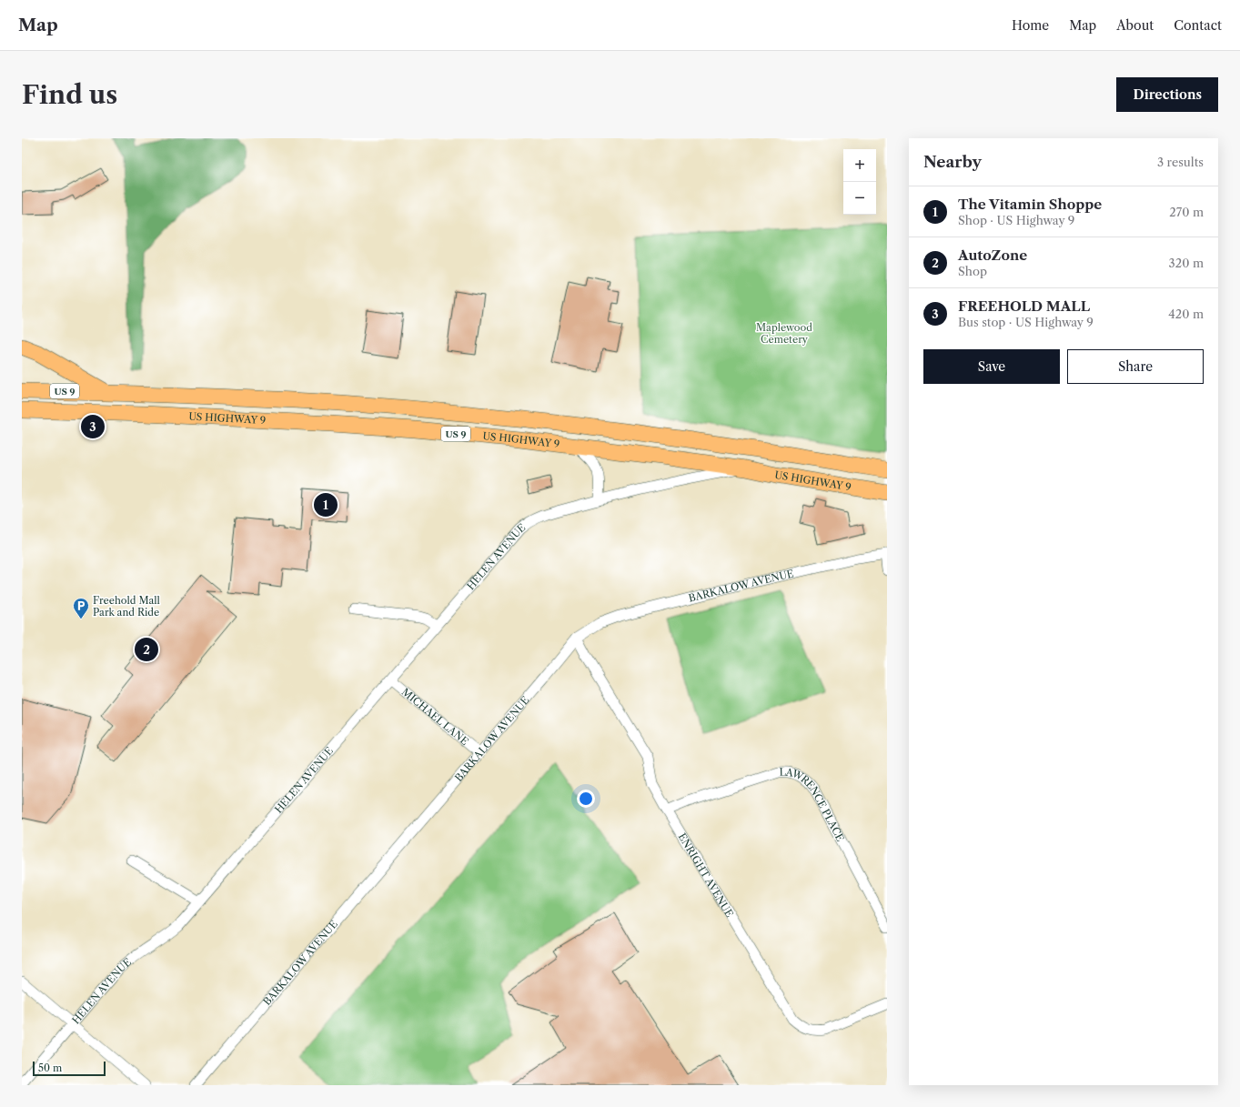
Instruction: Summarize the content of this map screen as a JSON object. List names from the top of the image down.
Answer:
{
  "streets": {
    "highway": ["US 9", "US HIGHWAY 9"],
    "street": [
      "HELEN AVENUE",
      "BARKALOW AVENUE",
      "MICHAEL LANE",
      "LAWRENCE PLACE",
      "ENRIGHT AVENUE"
    ]
  },
  "crossings": [
    ["US HIGHWAY 9", "HELEN AVENUE"],
    ["HELEN AVENUE", "MICHAEL LANE"],
    ["BARKALOW AVENUE", "MICHAEL LANE"],
    ["BARKALOW AVENUE", "ENRIGHT AVENUE"],
    ["LAWRENCE PLACE", "ENRIGHT AVENUE"]
  ],
  "parks": ["Maplewood Cemetery"],
  "places": {
    "parking": ["Freehold Mall Park and Ride"]
  },
  "scale_bar": "50 m",
  "page": {
    "header": "Map",
    "nav": [
      "Home",
      "Map",
      "About",
      "Contact"
    ],
    "buttons": [
      "Directions",
      ["Save", "Share"]
    ],
    "title": "Find us",
    "heading": ["Nearby", "3 results"],
    "map_buttons": ["+", "−"],
    "list": [
      {
        "mark": "1",
        "name": "The Vitamin Shoppe",
        "note": "Shop · US Highway 9",
        "value": "270 m"
      },
      {
        "mark": "2",
        "name": "AutoZone",
        "note": "Shop",
        "value": "320 m"
      },
      {
        "mark": "3",
        "name": "FREEHOLD MALL",
        "note": "Bus stop · US Highway 9",
        "value": "420 m"
      }
    ],
    "pins": ["3", "1", "2"],
    "scale": "50 m"
  }
}
